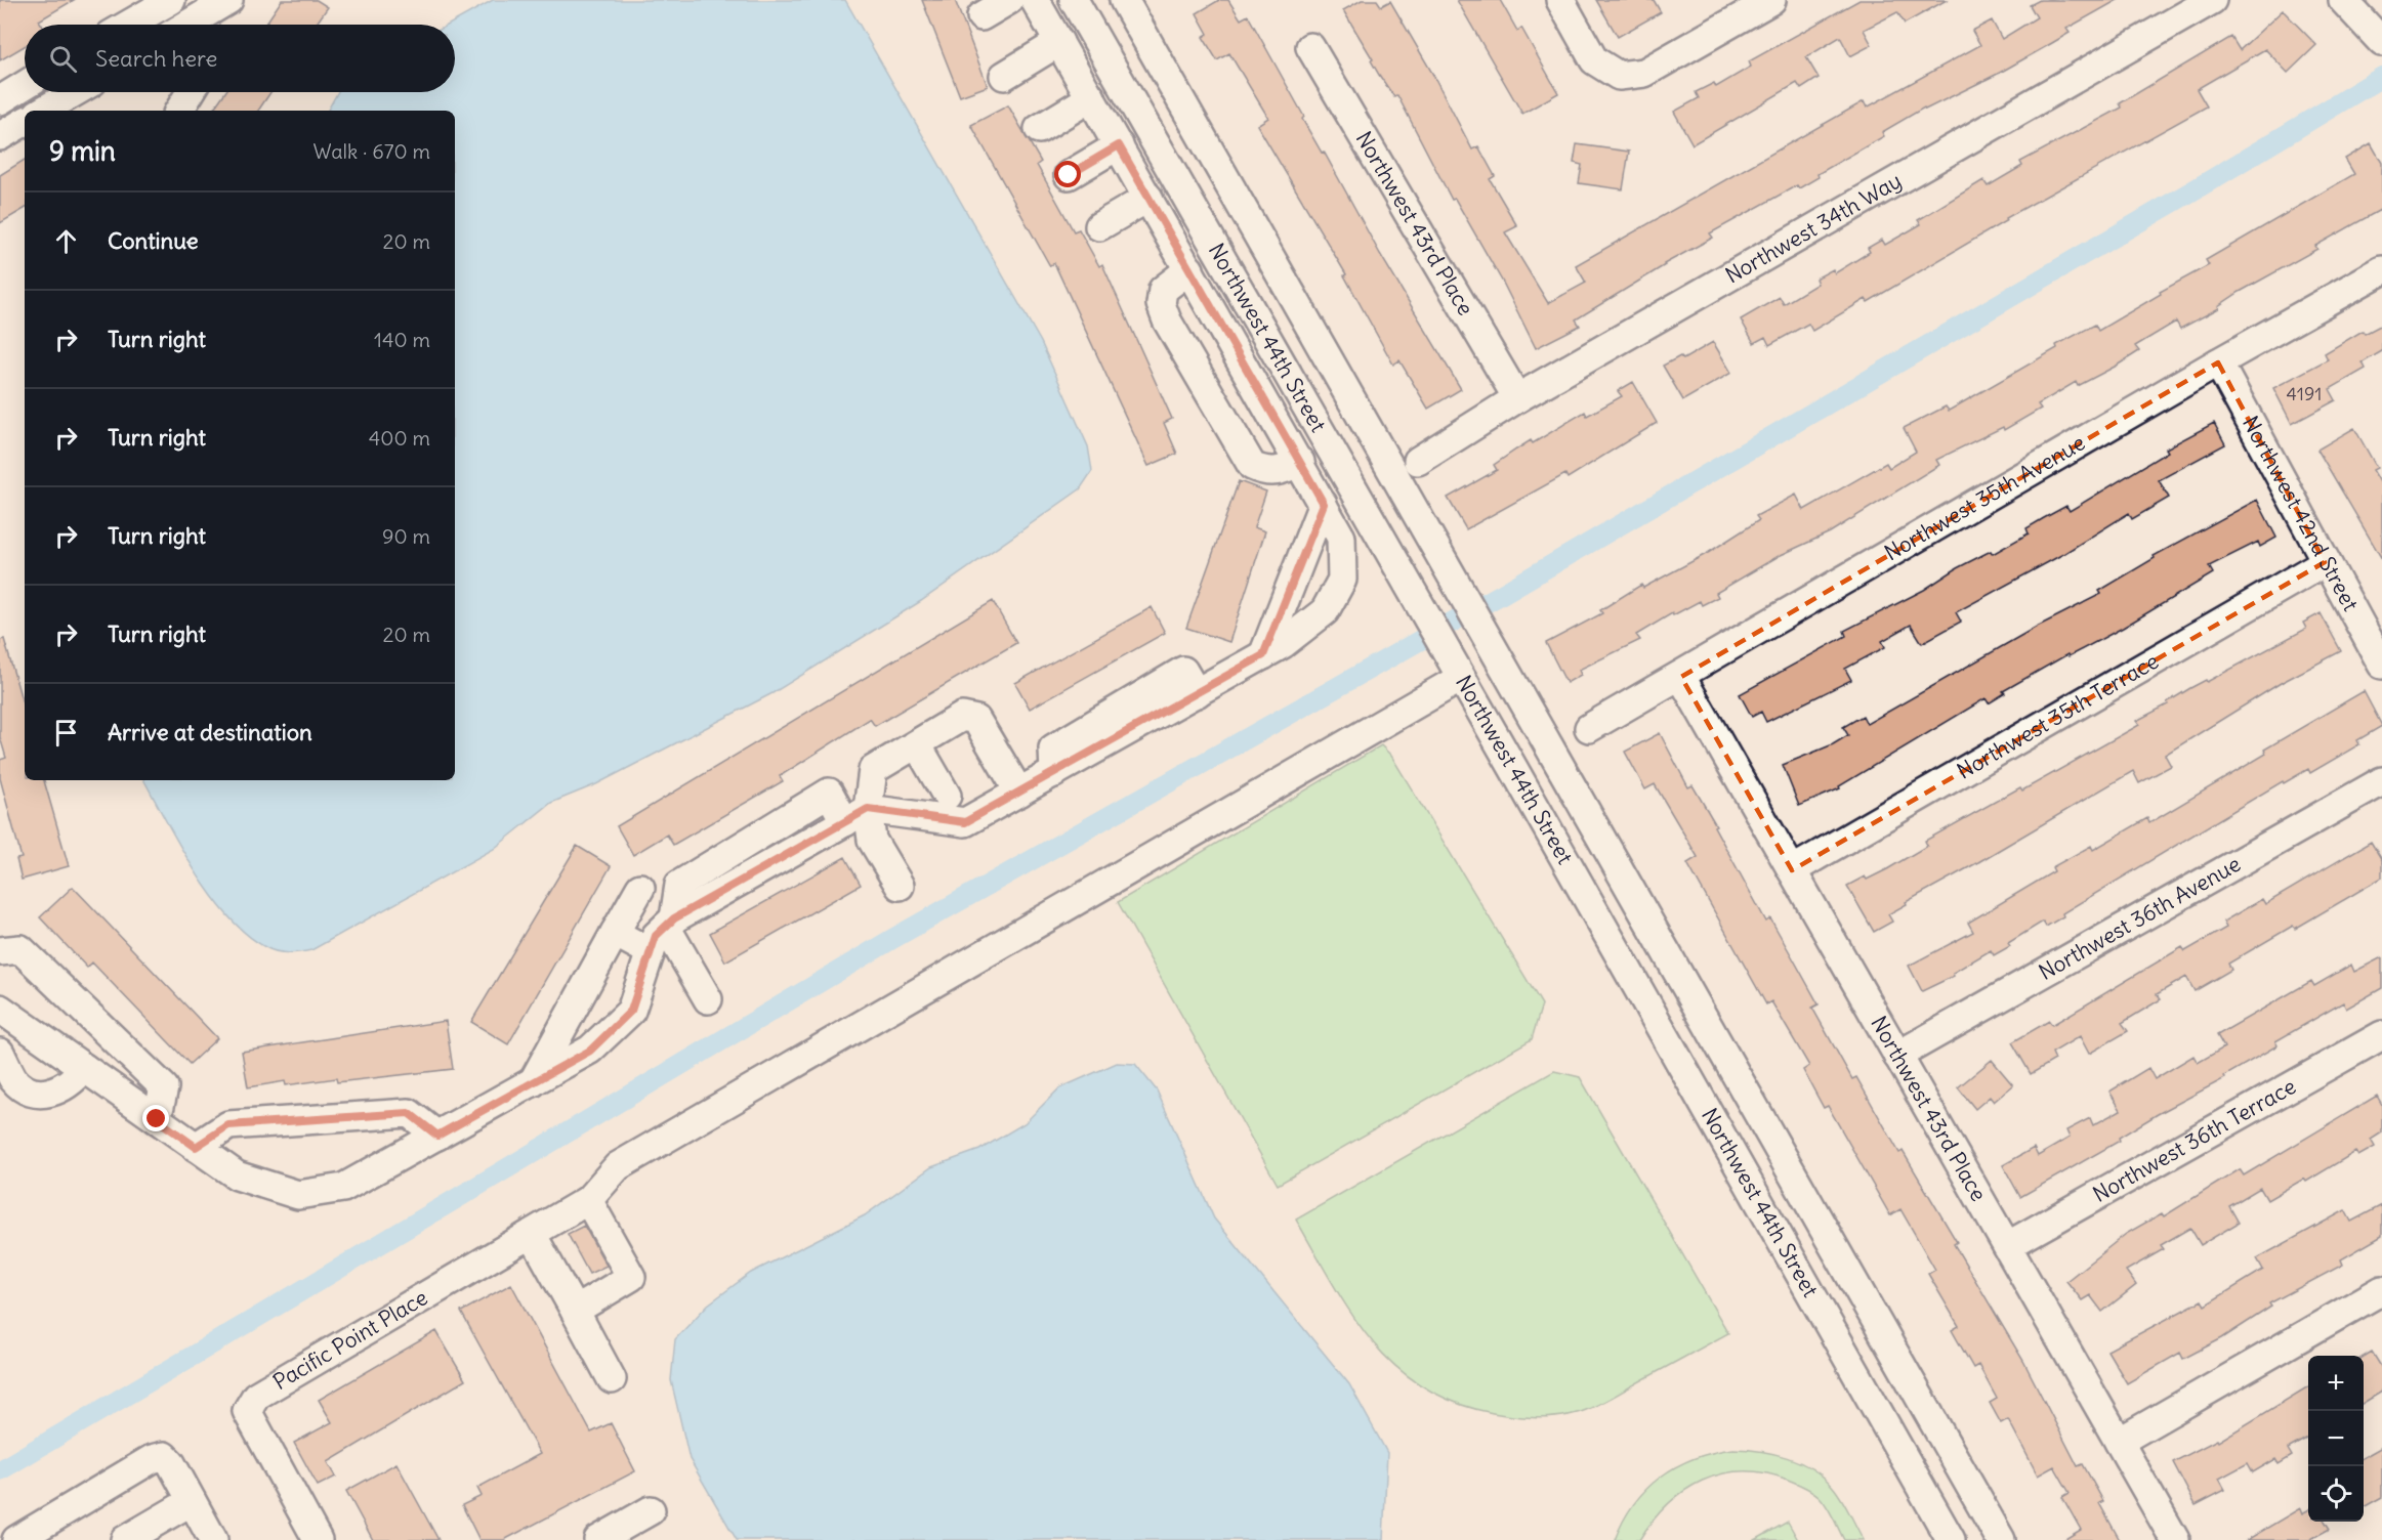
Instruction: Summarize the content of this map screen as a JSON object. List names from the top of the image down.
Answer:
{
  "streets": {
    "street": [
      "Northwest 43rd Place",
      "Northwest 34th Way",
      "Northwest 44th Street",
      "Northwest 35th Avenue",
      "Northwest 42nd Street",
      "Northwest 35th Terrace",
      "Northwest 36th Avenue",
      "Northwest 36th Terrace",
      "Pacific Point Place"
    ]
  },
  "crossings": [
    ["Northwest 43rd Place", "Northwest 34th Way"],
    ["Northwest 43rd Place", "Northwest 35th Avenue"],
    ["Northwest 43rd Place", "Northwest 35th Terrace"],
    ["Northwest 43rd Place", "Northwest 36th Avenue"],
    ["Northwest 43rd Place", "Northwest 36th Terrace"],
    ["Northwest 44th Street", "Pacific Point Place"],
    ["Northwest 35th Avenue", "Northwest 42nd Street"],
    ["Northwest 42nd Street", "Northwest 35th Terrace"]
  ],
  "house_numbers": ["4191"],
  "page": {
    "search": "Search here",
    "heading": ["9 min", "Walk · 670 m"],
    "list": [
      ["Continue", "20 m"],
      ["Turn right", "140 m"],
      ["Turn right", "400 m"],
      ["Turn right", "90 m"],
      ["Turn right", "20 m"],
      "Arrive at destination"
    ],
    "map_buttons": ["+", "−"]
  }
}
